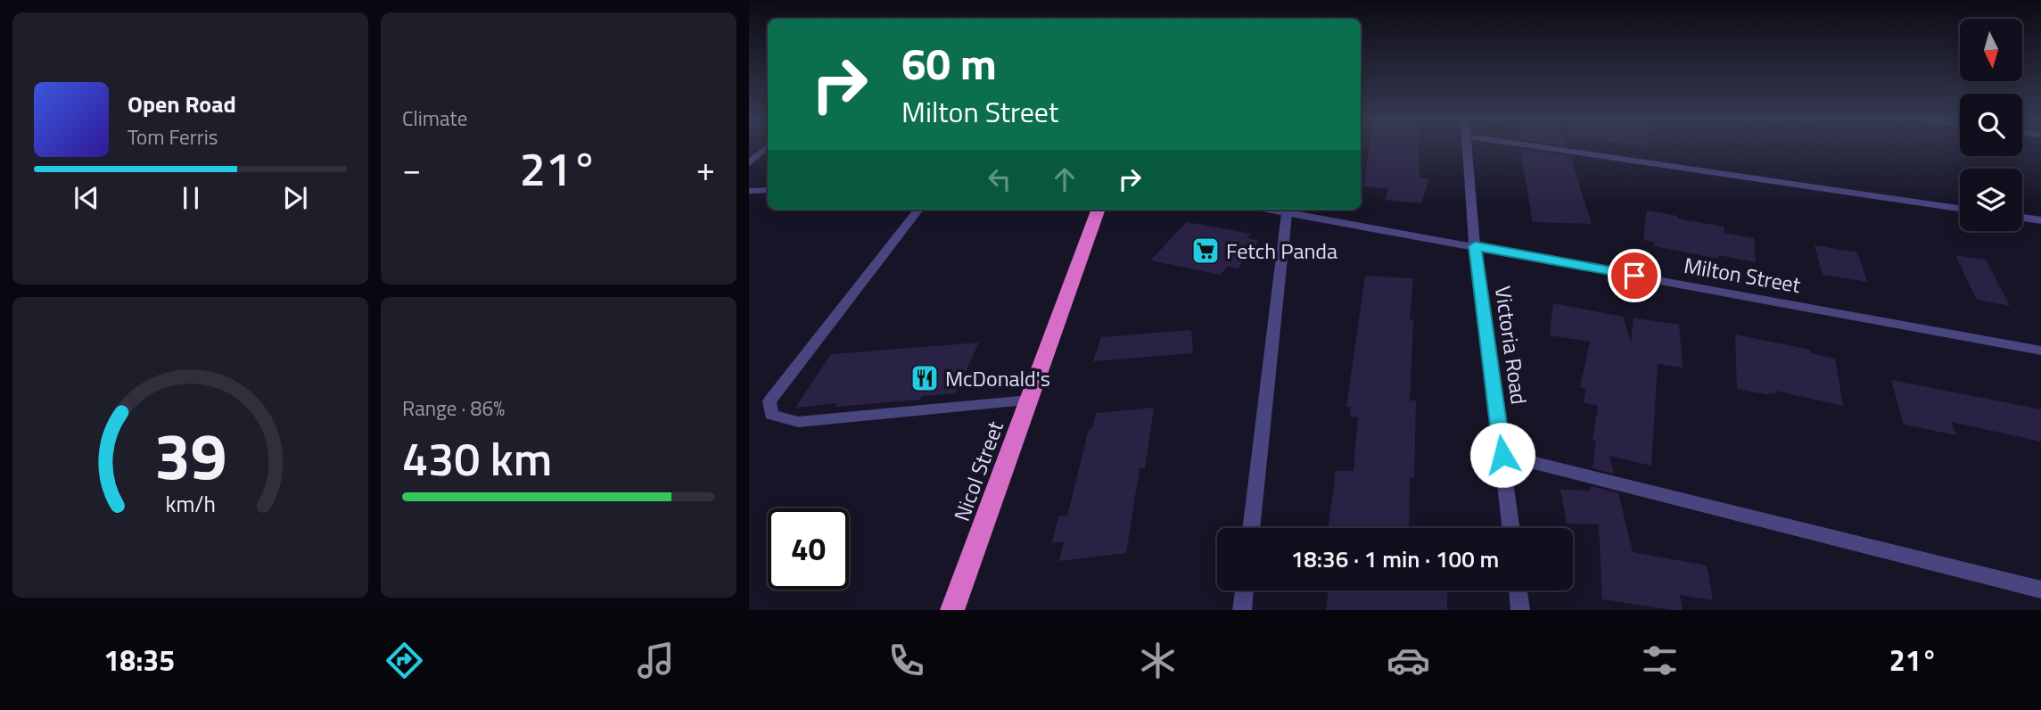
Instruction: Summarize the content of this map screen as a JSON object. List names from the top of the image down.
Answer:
{
  "streets": {
    "highway": ["Nicol Street"],
    "street": ["Milton Street", "Victoria Road"]
  },
  "crossings": [
    ["Milton Street", "Victoria Road"]
  ],
  "places": {
    "supermarket": ["Fetch Panda"],
    "restaurant": ["McDonald's"]
  },
  "north": "bottom",
  "page": {
    "tile": [
      "Climate",
      ["Range · 86%", "430 km"]
    ],
    "turn": ["60 m", "Milton Street"],
    "song": ["Open Road", "Tom Ferris"],
    "heat": ["−", "21°", "+"],
    "limit": "40",
    "trip": "18:36 · 1 min · 100 m",
    "tabs": ["18:35", "21°"],
    "gauge": ["39", "km/h"]
  }
}
